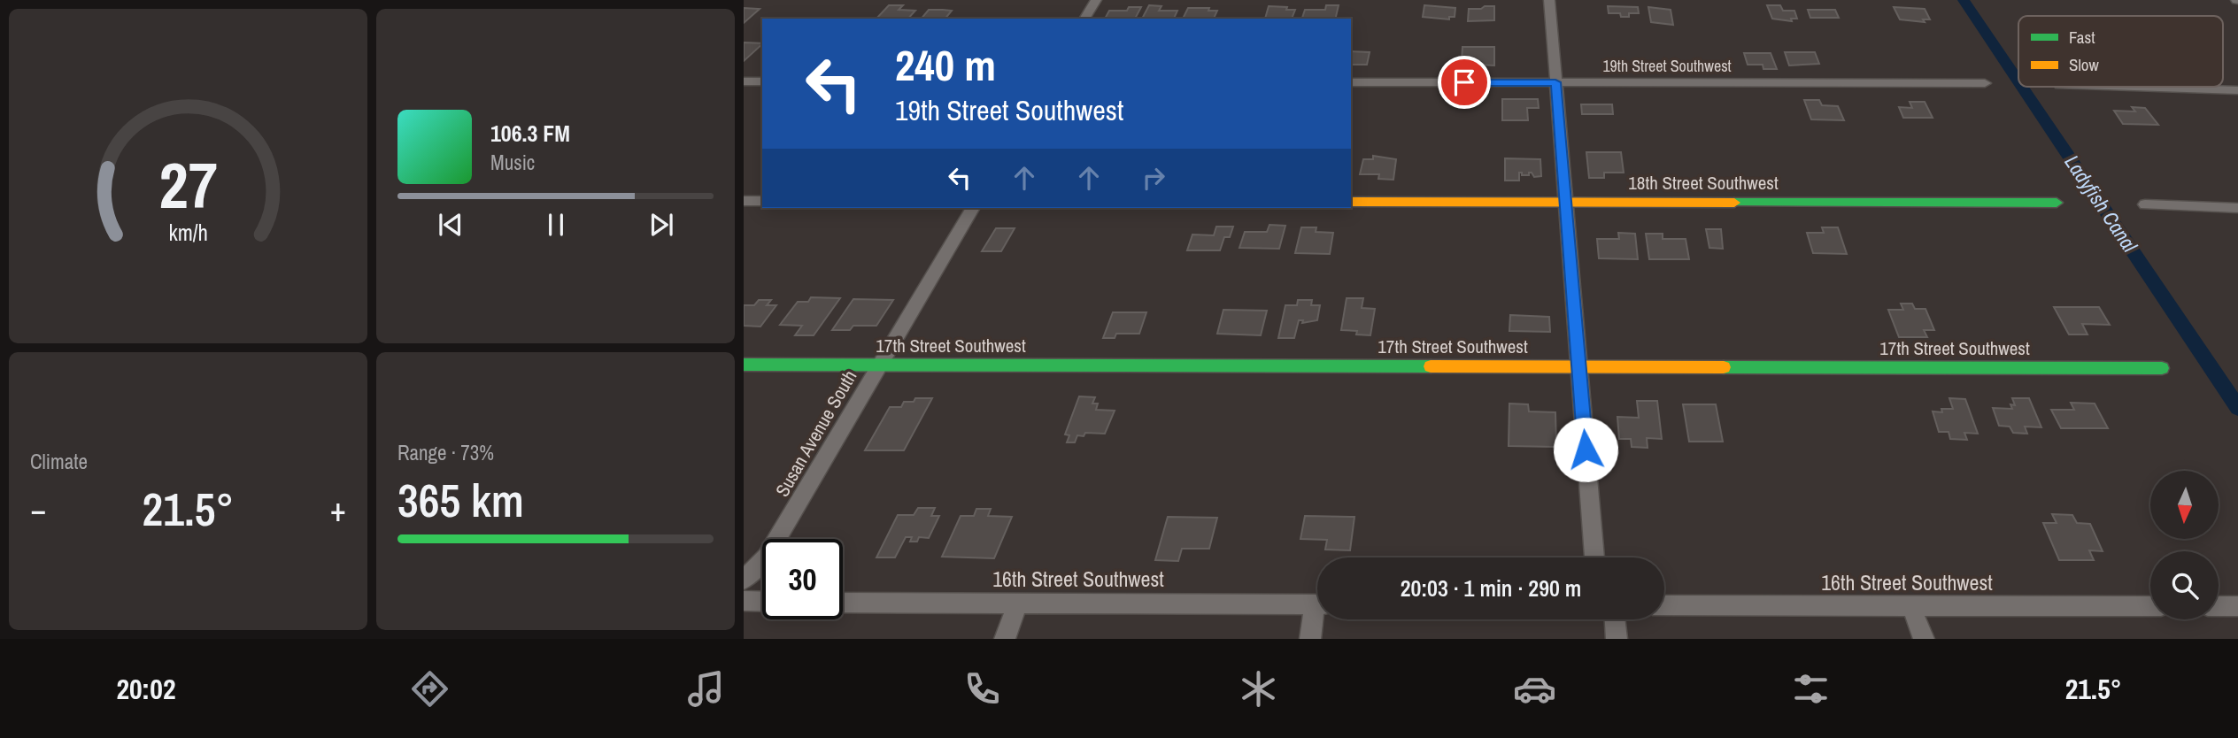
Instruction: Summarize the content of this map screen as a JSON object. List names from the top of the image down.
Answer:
{
  "streets": {
    "street": [
      "19th Street Southwest",
      "18th Street Southwest",
      "17th Street Southwest",
      "Susan Avenue South",
      "16th Street Southwest"
    ]
  },
  "crossings": [
    ["17th Street Southwest", "Susan Avenue South"]
  ],
  "water": ["Ladyfish Canal"],
  "legend": ["Fast", "Slow"],
  "north": "bottom",
  "page": {
    "turn": ["240 m", "19th Street Southwest"],
    "song": ["106.3 FM", "Music"],
    "tile": [
      "Climate",
      ["Range · 73%", "365 km"]
    ],
    "heat": ["−", "21.5°", "+"],
    "limit": "30",
    "trip": "20:03 · 1 min · 290 m",
    "tabs": ["20:02", "21.5°"],
    "gauge": ["27", "km/h"]
  }
}
